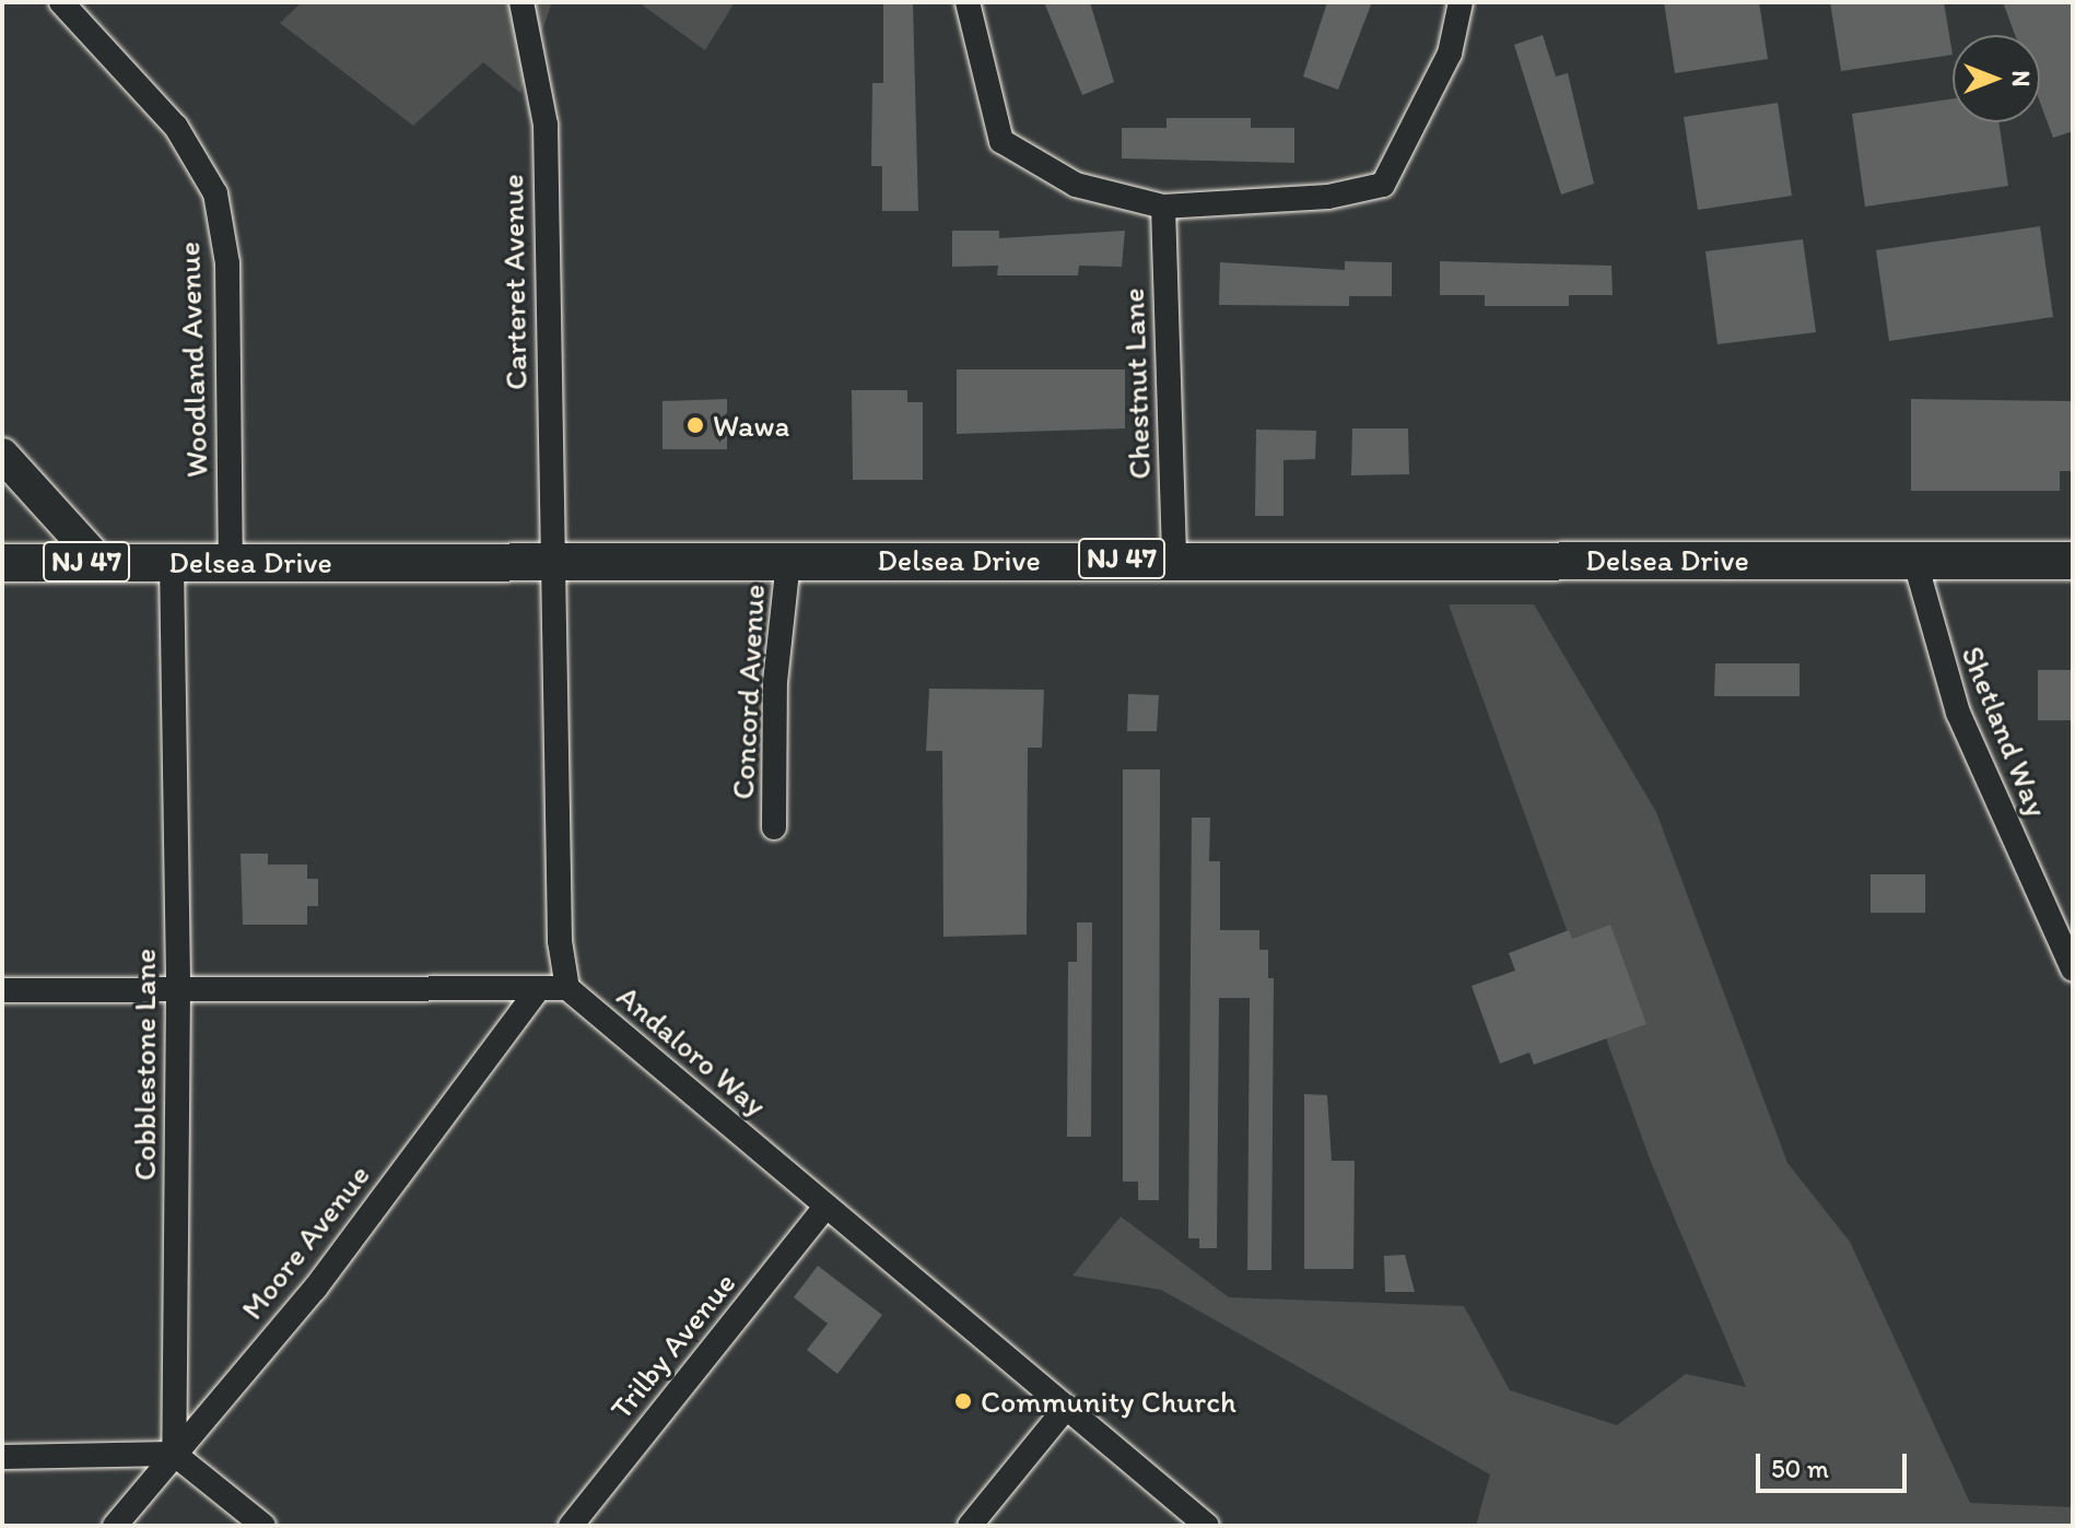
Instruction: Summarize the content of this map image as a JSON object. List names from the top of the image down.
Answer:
{
  "streets": {
    "main road": ["NJ 47", "Delsea Drive"],
    "street": [
      "Carteret Avenue",
      "Woodland Avenue",
      "Chestnut Lane",
      "Concord Avenue",
      "Shetland Way",
      "Andaloro Way",
      "Cobblestone Lane",
      "Moore Avenue",
      "Trilby Avenue"
    ]
  },
  "crossings": [
    ["Carteret Avenue", "Delsea Drive"],
    ["Woodland Avenue", "Delsea Drive"],
    ["Chestnut Lane", "Delsea Drive"],
    ["Delsea Drive", "Concord Avenue"],
    ["Delsea Drive", "Shetland Way"],
    ["Delsea Drive", "Cobblestone Lane"],
    ["Andaloro Way", "Trilby Avenue"],
    ["Cobblestone Lane", "Moore Avenue"]
  ],
  "places": ["Wawa", "Community Church"],
  "scale_bar": "50 m",
  "north": "right"
}
